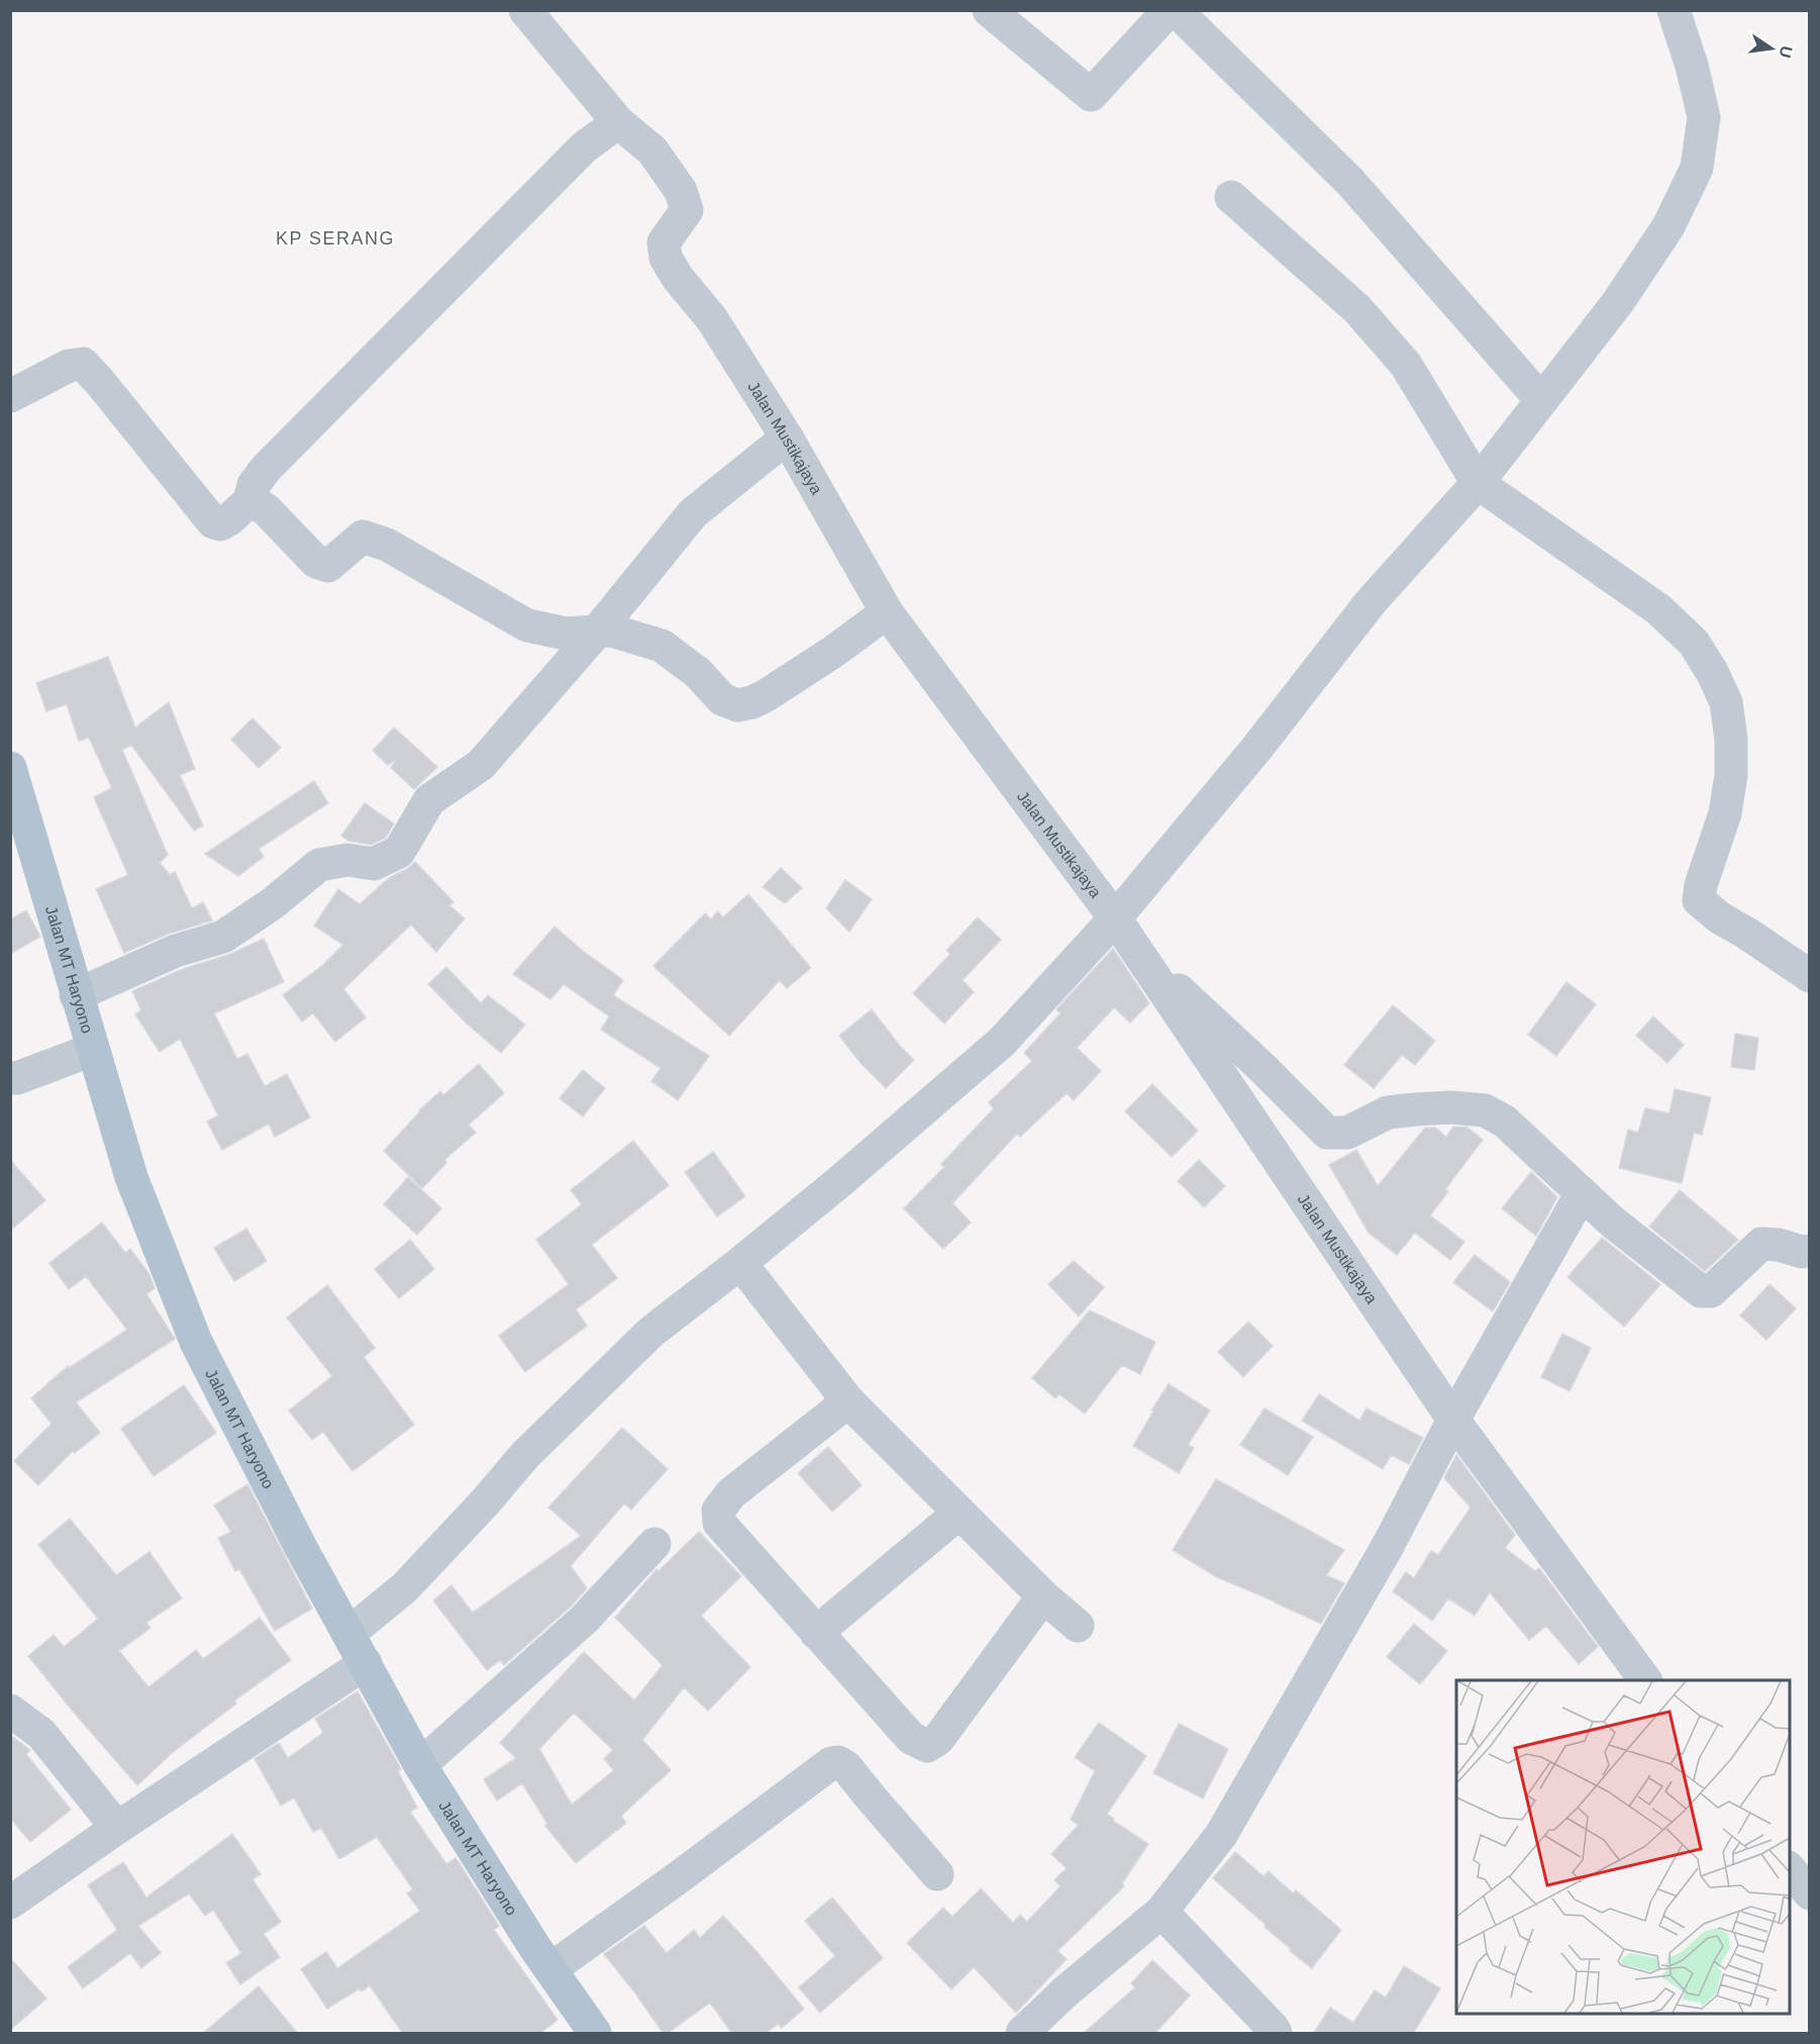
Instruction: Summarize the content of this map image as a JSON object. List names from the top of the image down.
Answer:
{
  "streets": {
    "main road": ["Jalan MT Haryono"],
    "street": ["Jalan Mustikajaya"]
  },
  "districts": ["KP SERANG"],
  "north": "right"
}
